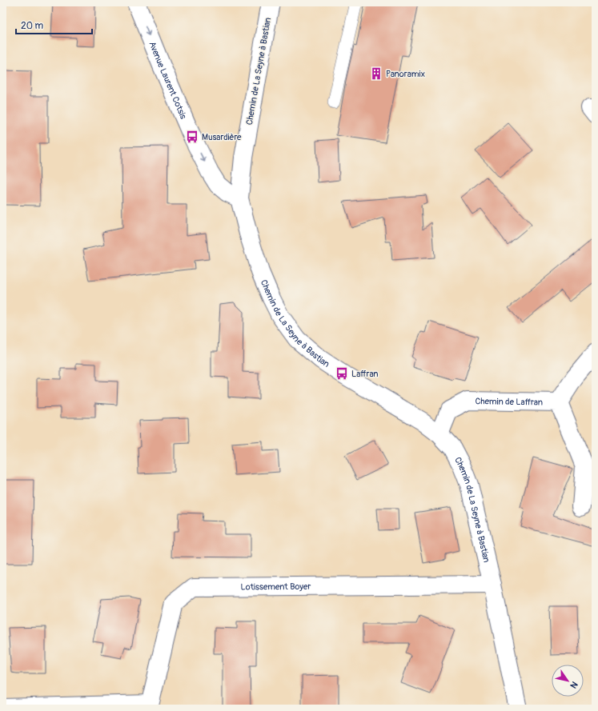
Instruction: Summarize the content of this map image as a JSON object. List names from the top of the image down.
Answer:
{
  "streets": {
    "street": [
      "Chemin de La Seyne à Bastian",
      "Avenue Laurent Cotsis",
      "Chemin de Laffran",
      "Lotissement Boyer"
    ]
  },
  "crossings": [
    ["Chemin de La Seyne à Bastian", "Avenue Laurent Cotsis"],
    ["Chemin de La Seyne à Bastian", "Chemin de Laffran"],
    ["Chemin de La Seyne à Bastian", "Lotissement Boyer"]
  ],
  "one_way": ["Avenue Laurent Cotsis"],
  "places": {
    "building": ["Panoramix"],
    "bus stop": ["Musardière", "Laffran"]
  },
  "scale_bar": "20 m",
  "north": "bottom right"
}
